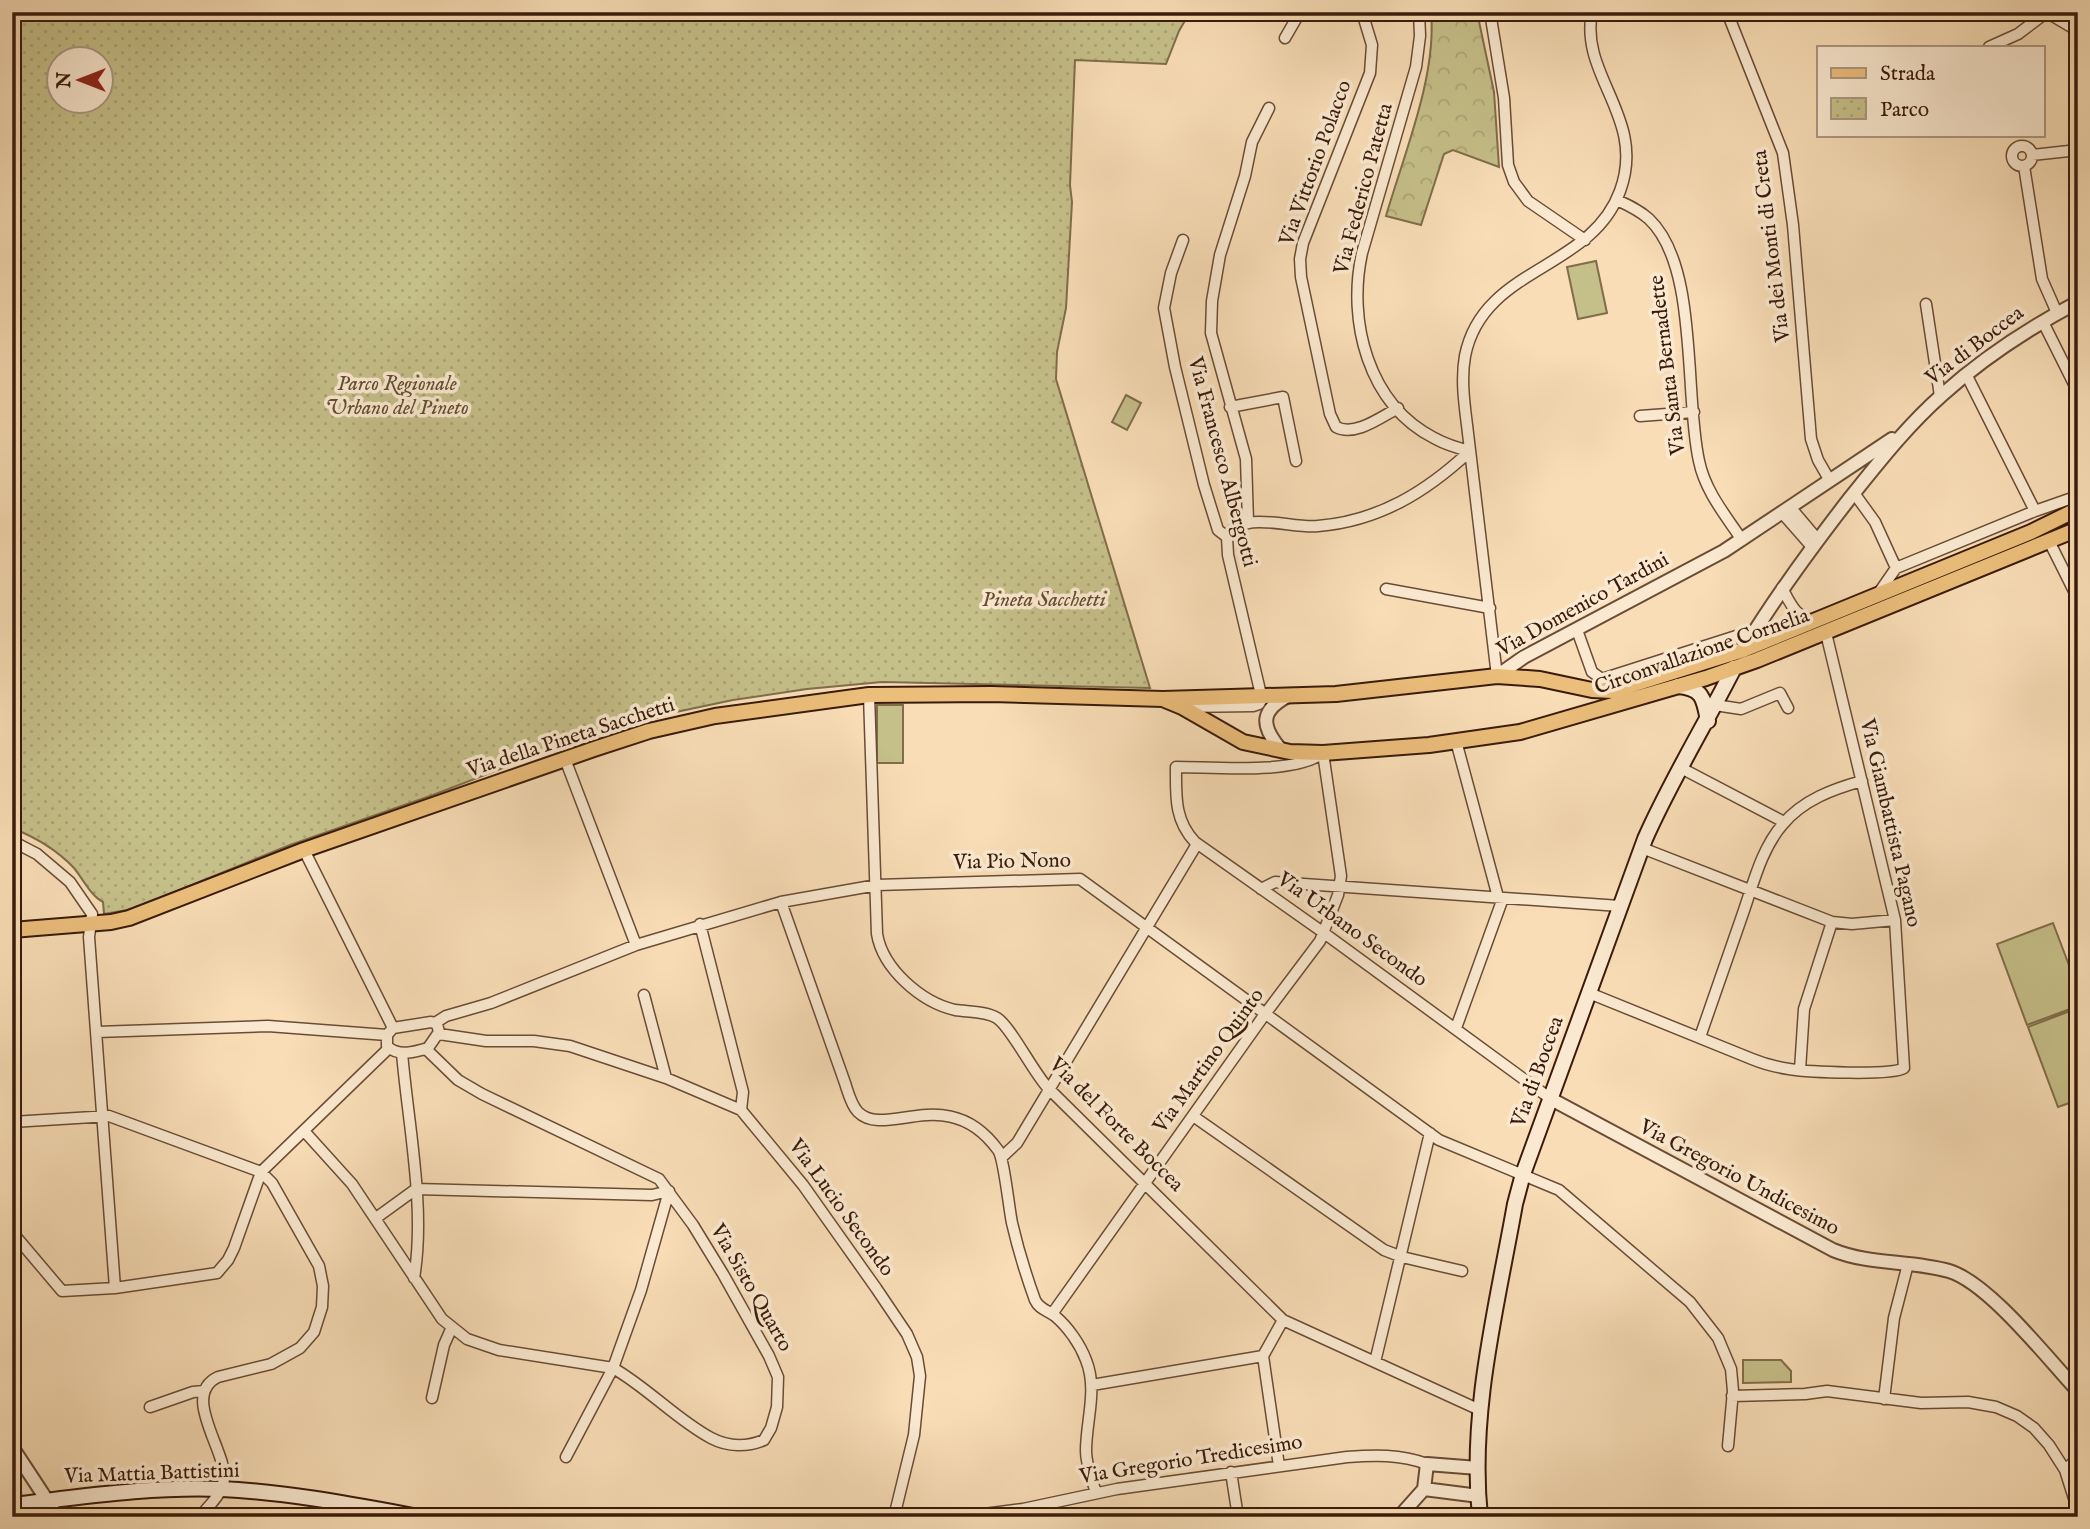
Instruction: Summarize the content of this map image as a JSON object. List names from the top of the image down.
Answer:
{
  "streets": {
    "main road": [
      "Via di Boccea",
      "Via Domenico Tardini",
      "Circonvallazione Cornelia",
      "Via della Pineta Sacchetti",
      "Via Mattia Battistini"
    ],
    "street": [
      "Via Vittorio Polacco",
      "Via Federico Patetta",
      "Via dei Monti di Creta",
      "Via Santa Bernadette",
      "Via Francesco Albergotti",
      "Via Giambattista Pagano",
      "Via Pio Nono",
      "Via Urbano Secondo",
      "Via Martino Quinto",
      "Via del Forte Boccea",
      "Via Gregorio Undicesimo",
      "Via Lucio Secondo",
      "Via Sisto Quarto",
      "Via Gregorio Tredicesimo"
    ]
  },
  "crossings": [
    ["Via Vittorio Polacco", "Via Federico Patetta"],
    ["Via dei Monti di Creta", "Via Domenico Tardini"],
    ["Via di Boccea", "Via Domenico Tardini"],
    ["Via di Boccea", "Circonvallazione Cornelia"],
    ["Via di Boccea", "Via Pio Nono"],
    ["Via di Boccea", "Via Urbano Secondo"],
    ["Via di Boccea", "Via del Forte Boccea"],
    ["Via di Boccea", "Via Gregorio Undicesimo"],
    ["Via Santa Bernadette", "Via Domenico Tardini"],
    ["Via Francesco Albergotti", "Via Domenico Tardini"],
    ["Via Domenico Tardini", "Circonvallazione Cornelia"],
    ["Via Domenico Tardini", "Via della Pineta Sacchetti"],
    ["Circonvallazione Cornelia", "Via della Pineta Sacchetti"],
    ["Circonvallazione Cornelia", "Via Giambattista Pagano"],
    ["Circonvallazione Cornelia", "Via Urbano Secondo"],
    ["Via della Pineta Sacchetti", "Via del Forte Boccea"],
    ["Via Pio Nono", "Via Martino Quinto"],
    ["Via Pio Nono", "Via del Forte Boccea"],
    ["Via Urbano Secondo", "Via Martino Quinto"],
    ["Via Urbano Secondo", "Via Gregorio Undicesimo"],
    ["Via Martino Quinto", "Via del Forte Boccea"]
  ],
  "parks": ["Parco Regionale Urbano del Pineto", "Pineta Sacchetti"],
  "legend": ["Strada", "Parco"],
  "north": "left"
}
